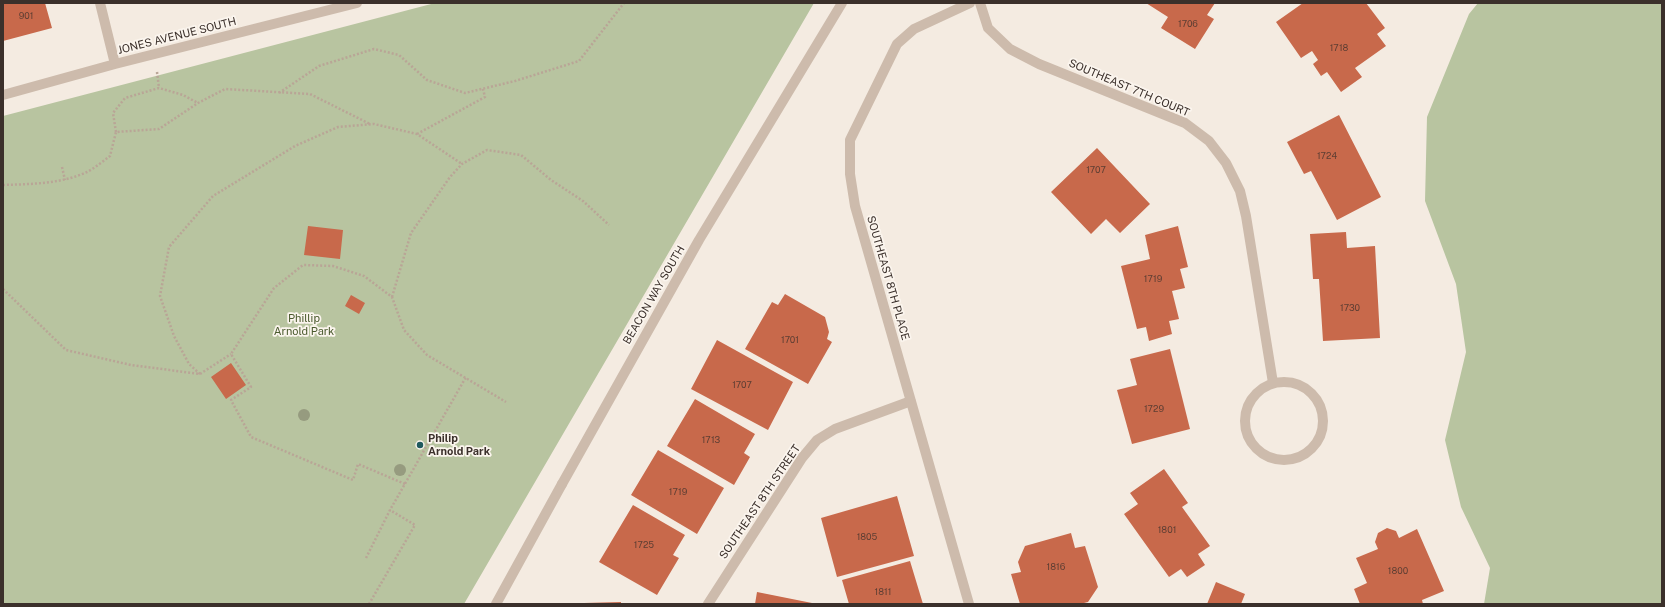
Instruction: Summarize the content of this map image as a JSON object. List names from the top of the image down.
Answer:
{
  "streets": {
    "street": [
      "JONES AVENUE SOUTH",
      "SOUTHEAST 7TH COURT",
      "SOUTHEAST 8TH PLACE",
      "BEACON WAY SOUTH",
      "SOUTHEAST 8TH STREET"
    ]
  },
  "crossings": [
    ["SOUTHEAST 8TH PLACE", "SOUTHEAST 8TH STREET"]
  ],
  "parks": ["Phillip Arnold Park"],
  "places": ["Philip Arnold Park"],
  "house_numbers": [
    "901",
    "1706",
    "1718",
    "1724",
    "1707",
    "1719",
    "1730",
    "1701",
    "1707",
    "1729",
    "1713",
    "1719",
    "1801",
    "1805",
    "1725",
    "1816",
    "1800",
    "1811"
  ]
}
